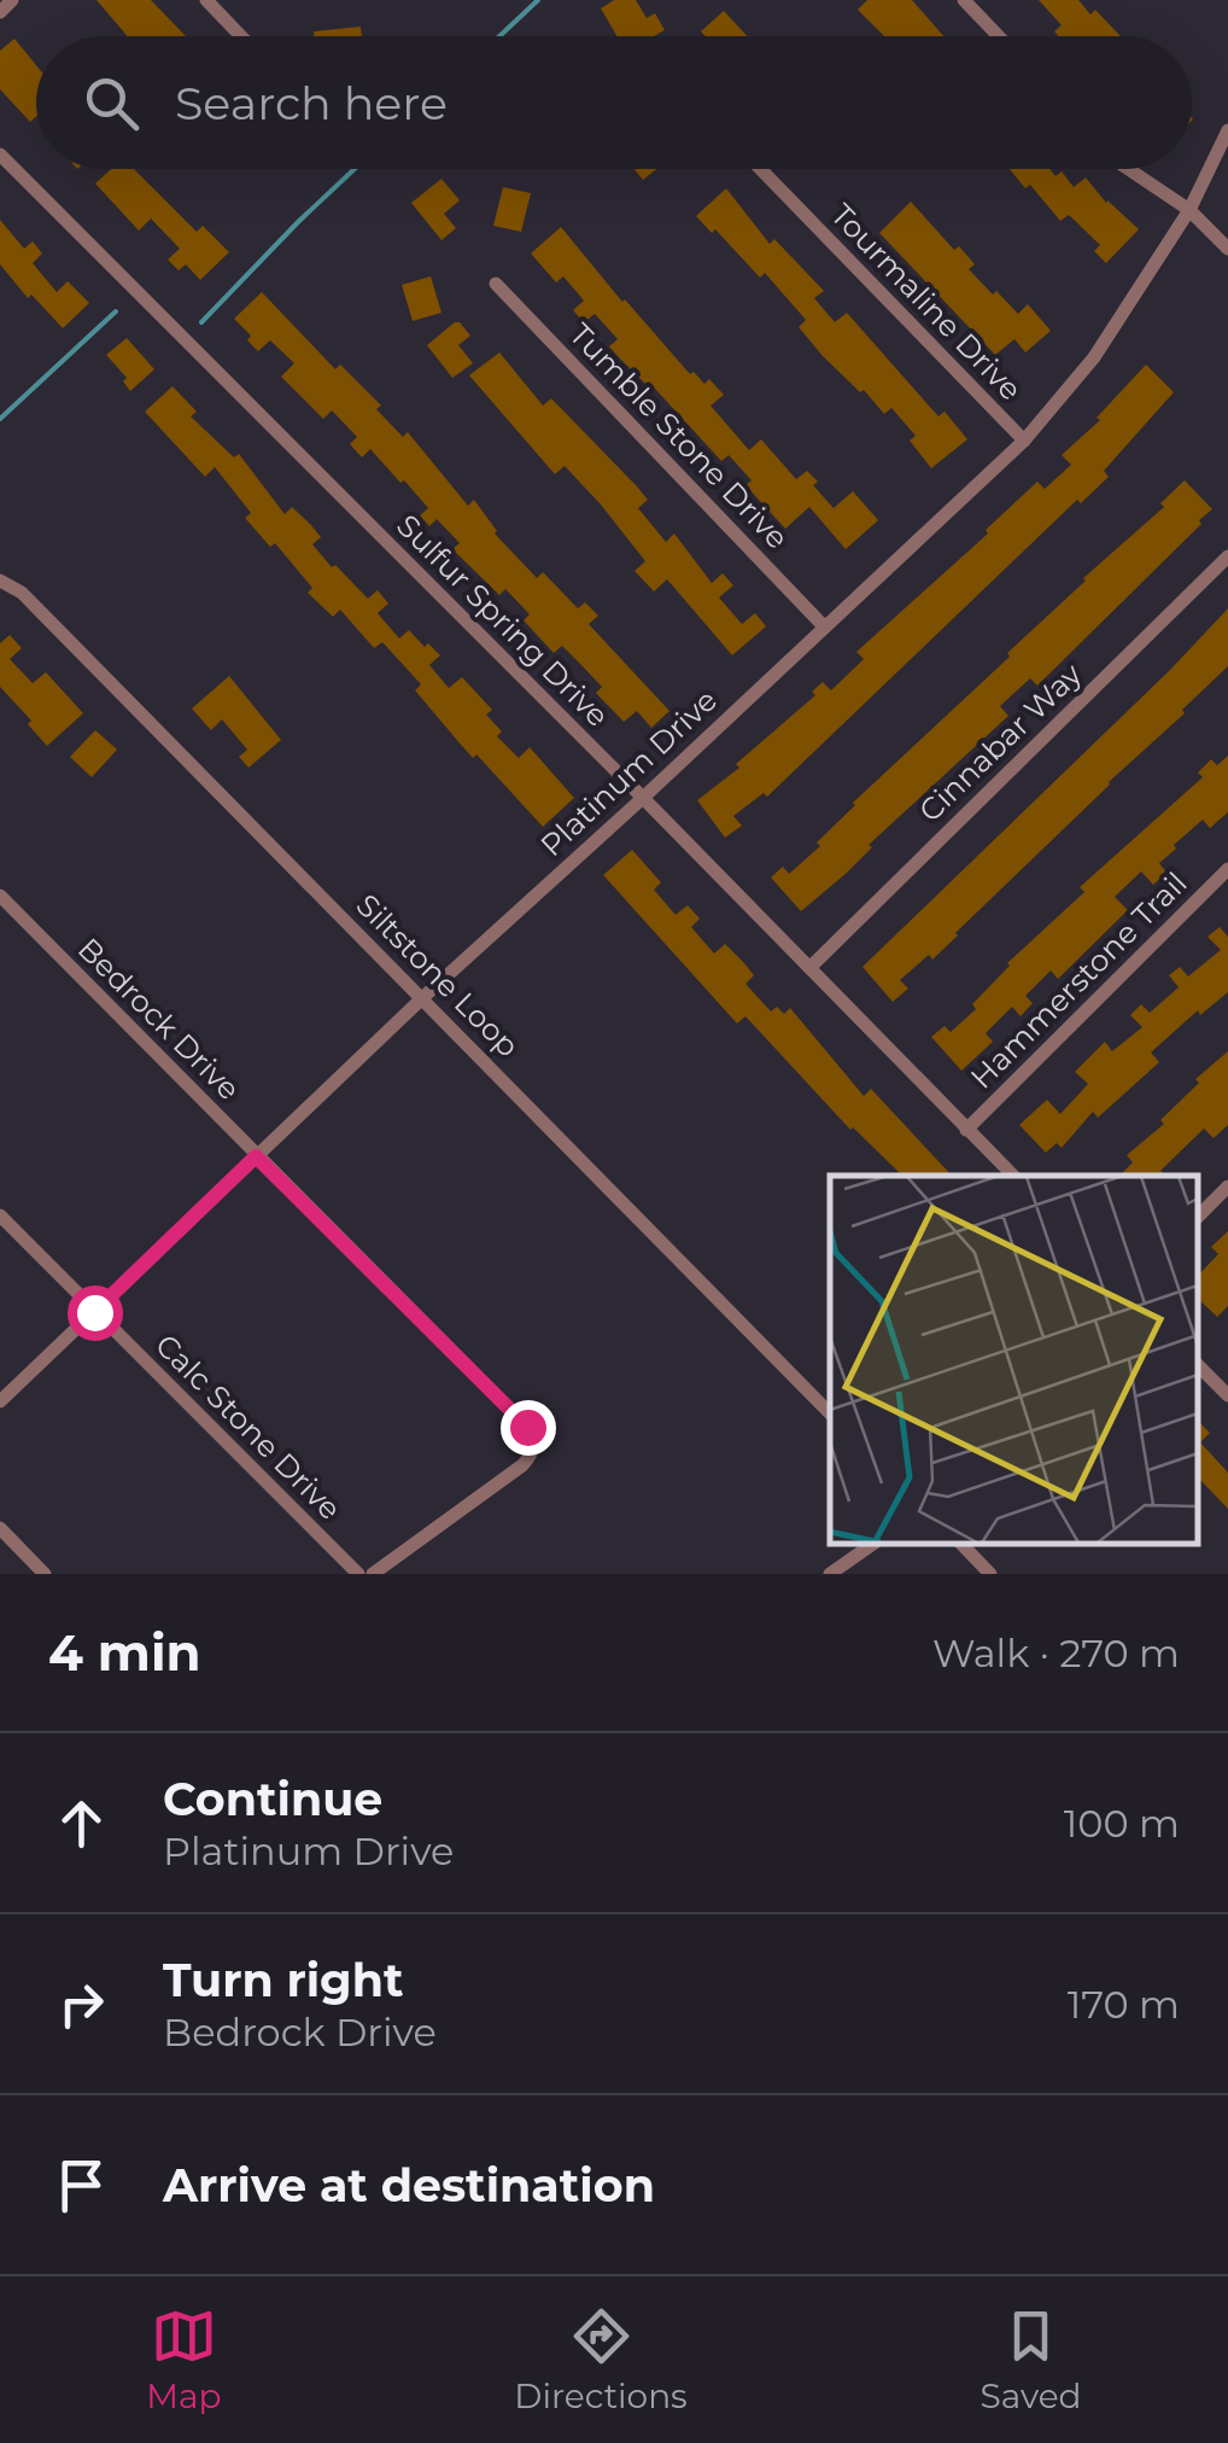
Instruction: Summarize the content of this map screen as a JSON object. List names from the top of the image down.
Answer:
{
  "streets": {
    "street": [
      "Tourmaline Drive",
      "Tumble Stone Drive",
      "Sulfur Spring Drive",
      "Cinnabar Way",
      "Platinum Drive",
      "Siltstone Loop",
      "Hammerstone Trail",
      "Bedrock Drive",
      "Calc Stone Drive"
    ]
  },
  "crossings": [
    ["Tourmaline Drive", "Platinum Drive"],
    ["Tumble Stone Drive", "Platinum Drive"],
    ["Sulfur Spring Drive", "Cinnabar Way"],
    ["Sulfur Spring Drive", "Platinum Drive"],
    ["Sulfur Spring Drive", "Hammerstone Trail"],
    ["Platinum Drive", "Siltstone Loop"],
    ["Platinum Drive", "Bedrock Drive"],
    ["Platinum Drive", "Calc Stone Drive"]
  ],
  "page": {
    "search": "Search here",
    "heading": ["4 min", "Walk · 270 m"],
    "list": [
      ["Continue", "Platinum Drive", "100 m"],
      ["Turn right", "Bedrock Drive", "170 m"],
      "Arrive at destination"
    ],
    "nav": ["Map", "Directions", "Saved"]
  }
}
